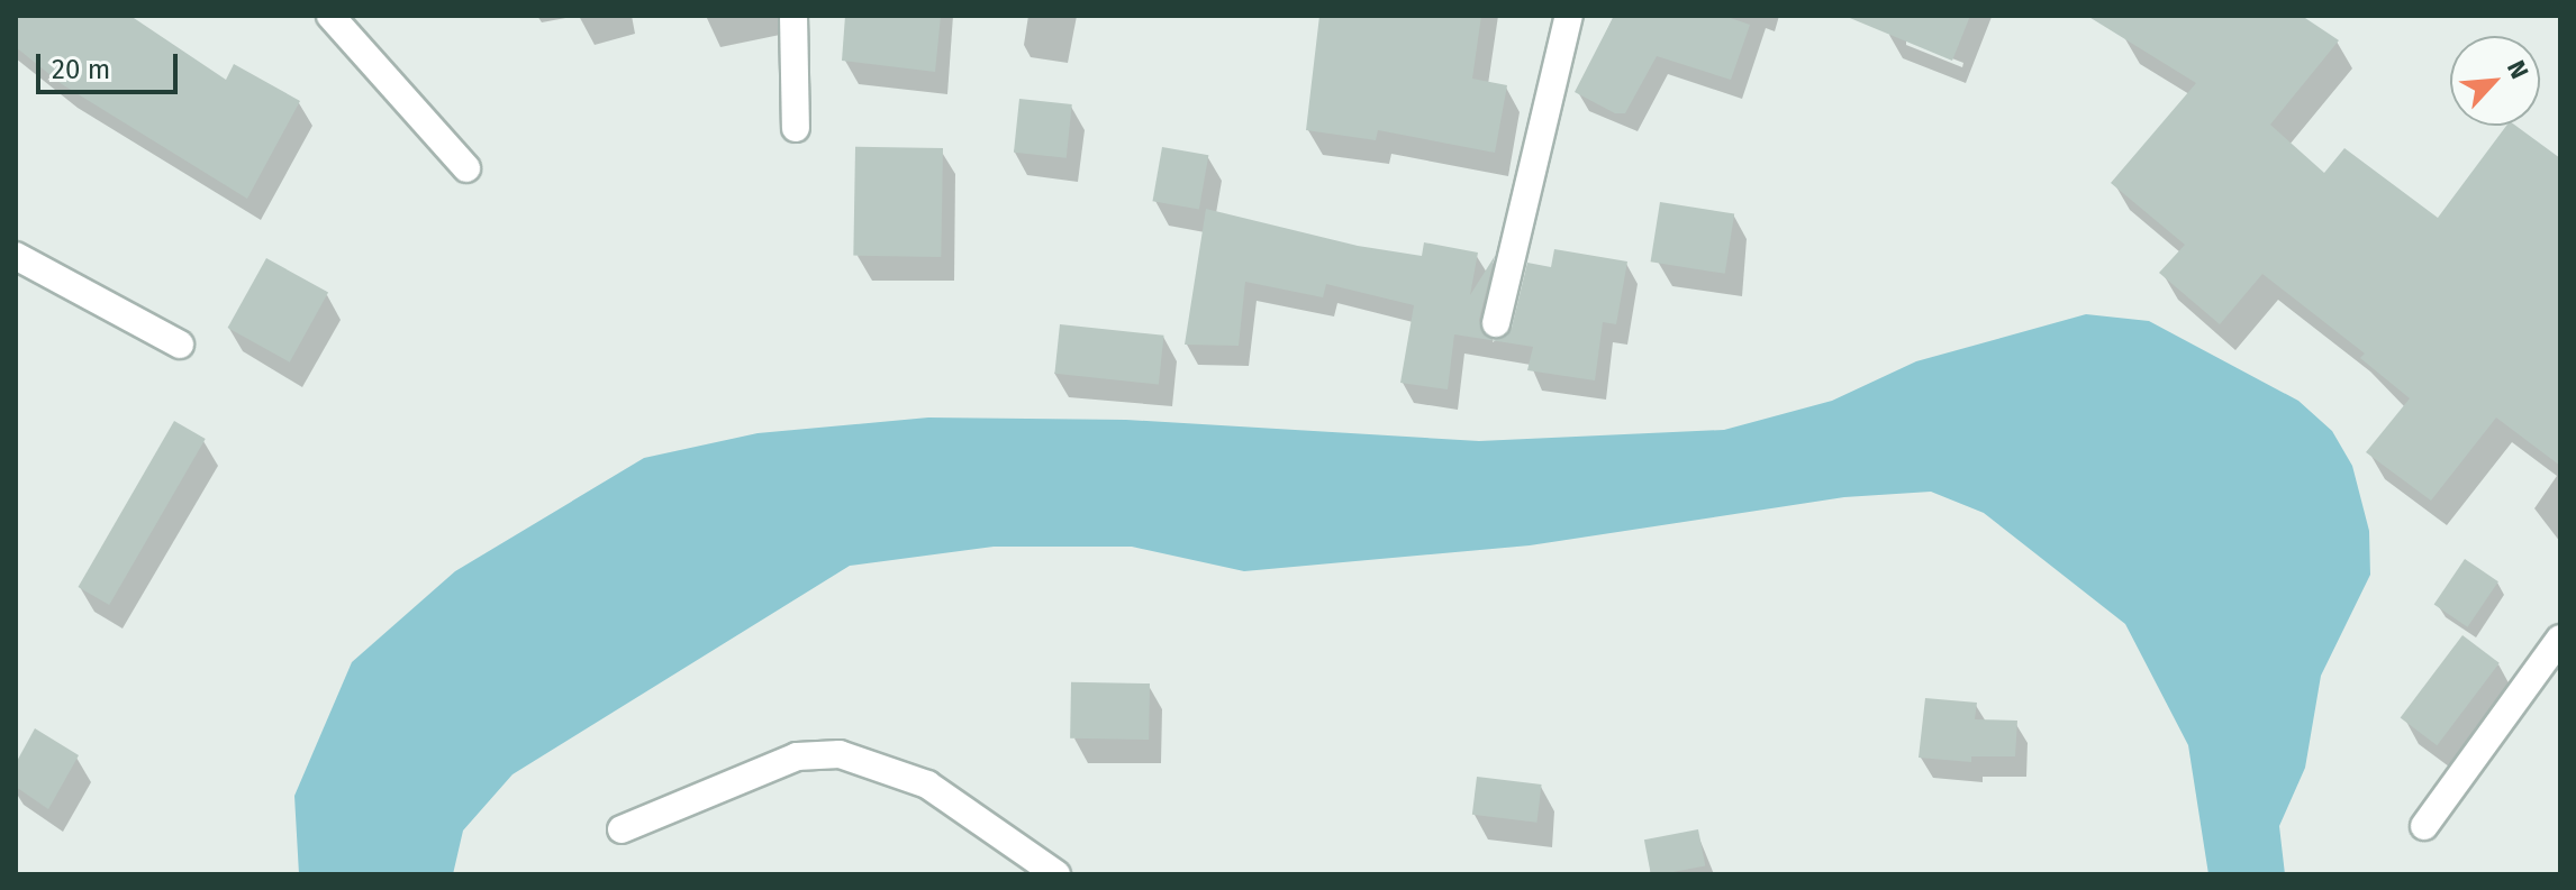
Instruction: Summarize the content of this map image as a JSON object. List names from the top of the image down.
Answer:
{
  "scale_bar": "20 m",
  "north": "top right"
}
